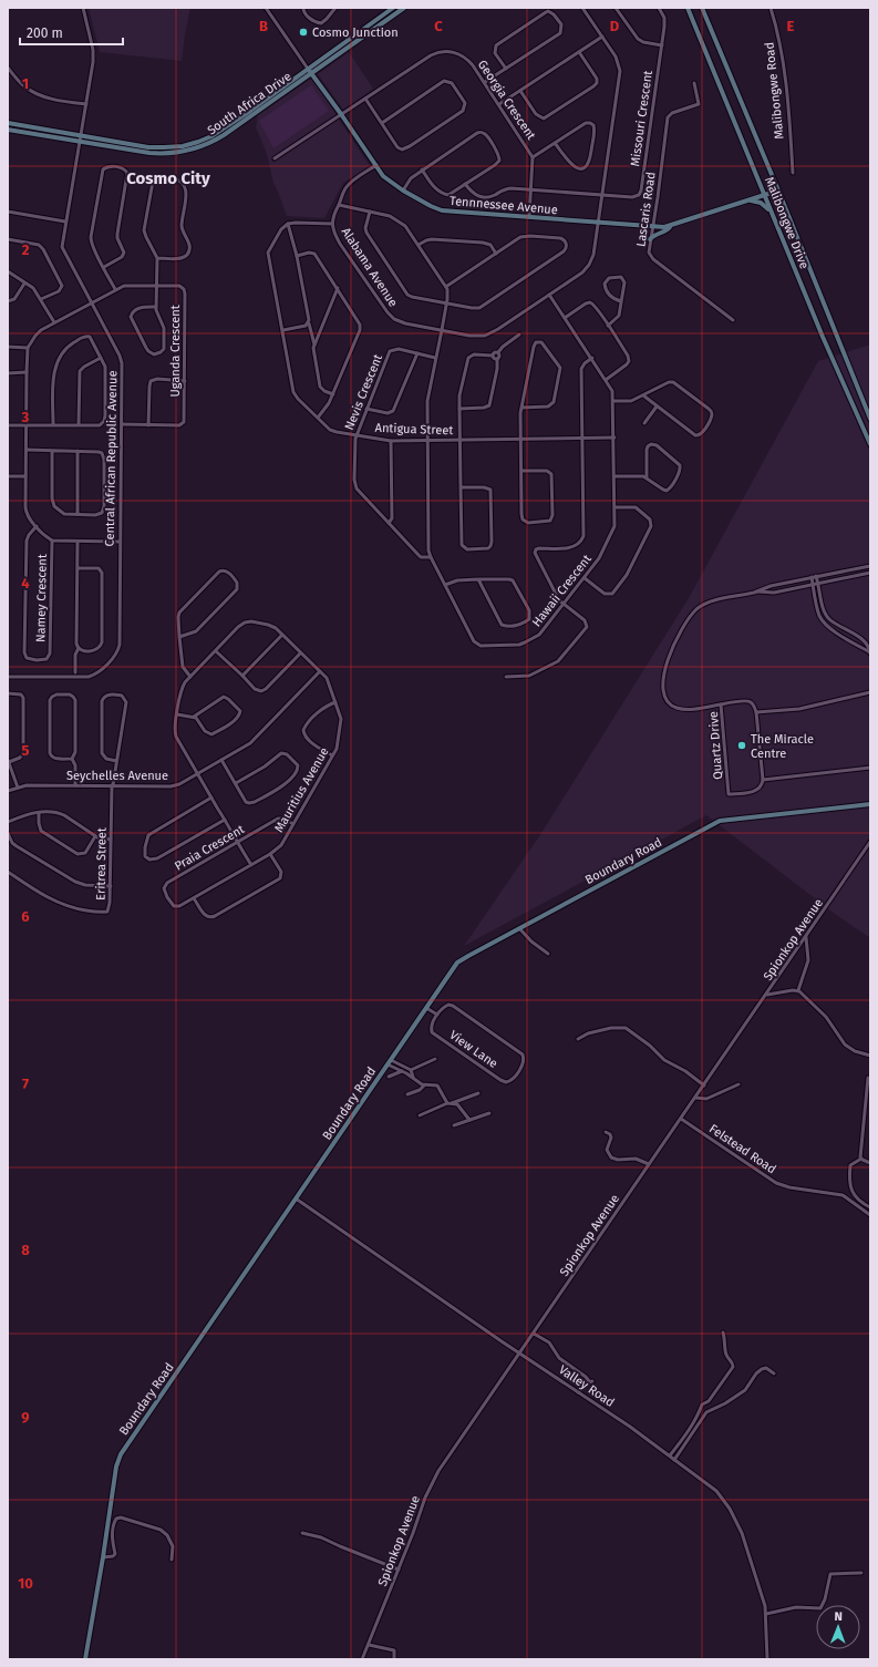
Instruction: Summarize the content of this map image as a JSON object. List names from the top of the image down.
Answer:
{
  "streets": {
    "street": [
      "Malibongwe Road",
      "Georgia Crescent",
      "South Africa Drive",
      "Missouri Crescent",
      "Tennnessee Avenue",
      "Lascaris Road",
      "Malibongwe Drive",
      "Alabama Avenue",
      "Uganda Crescent",
      "Nevis Crescent",
      "Antigua Street",
      "Central African Republic Avenue",
      "Hawaii Crescent",
      "Namey Crescent",
      "Quartz Drive",
      "Seychelles Avenue",
      "Mauritius Avenue",
      "Praia Crescent",
      "Boundary Road",
      "Eritrea Street",
      "Spionkop Avenue",
      "View Lane",
      "Felstead Road",
      "Valley Road"
    ]
  },
  "crossings": [
    ["Georgia Crescent", "Missouri Crescent"],
    ["Georgia Crescent", "Tennnessee Avenue"],
    ["South Africa Drive", "Tennnessee Avenue"],
    ["South Africa Drive", "Central African Republic Avenue"],
    ["Missouri Crescent", "Alabama Avenue"],
    ["Tennnessee Avenue", "Lascaris Road"],
    ["Tennnessee Avenue", "Malibongwe Drive"],
    ["Tennnessee Avenue", "Alabama Avenue"],
    ["Alabama Avenue", "Hawaii Crescent"],
    ["Uganda Crescent", "Central African Republic Avenue"],
    ["Nevis Crescent", "Antigua Street"],
    ["Nevis Crescent", "Hawaii Crescent"],
    ["Antigua Street", "Hawaii Crescent"],
    ["Seychelles Avenue", "Mauritius Avenue"],
    ["Seychelles Avenue", "Eritrea Street"],
    ["Mauritius Avenue", "Praia Crescent"],
    ["Boundary Road", "Valley Road"],
    ["Spionkop Avenue", "Felstead Road"],
    ["Spionkop Avenue", "Valley Road"]
  ],
  "districts": ["Cosmo City"],
  "places": ["Cosmo Junction", "The Miracle Centre"],
  "scale_bar": "200 m",
  "north": "top",
  "grid": {
    "columns": [
      "B",
      "C",
      "D",
      "E"
    ],
    "rows": [
      "1",
      "2",
      "3",
      "4",
      "5",
      "6",
      "7",
      "8",
      "9",
      "10"
    ]
  }
}
